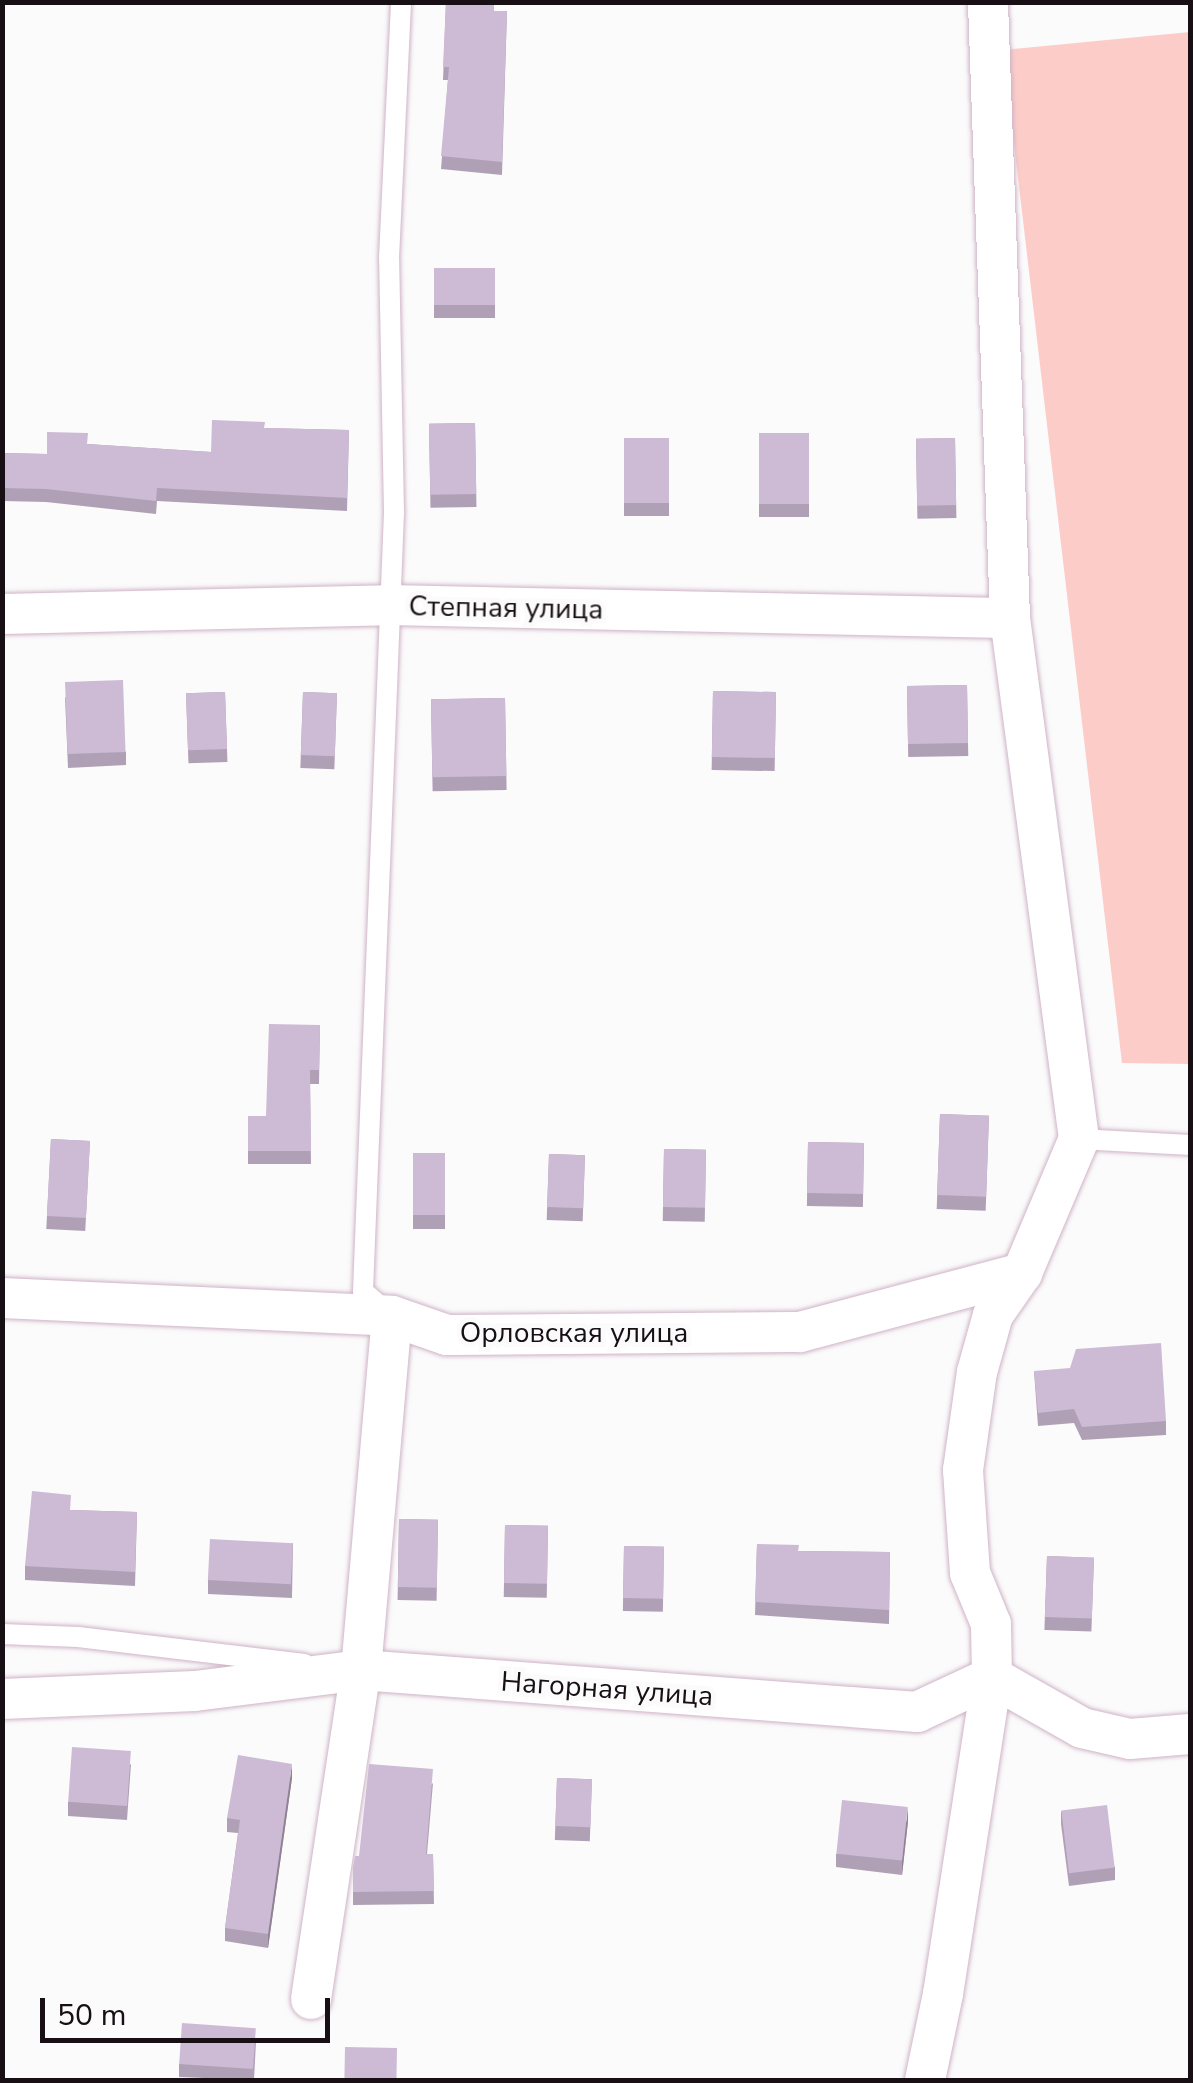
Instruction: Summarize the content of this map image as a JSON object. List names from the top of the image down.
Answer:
{
  "streets": {
    "street": ["Степная улица", "Орловская улица", "Нагорная улица"]
  },
  "scale_bar": "50 m"
}
